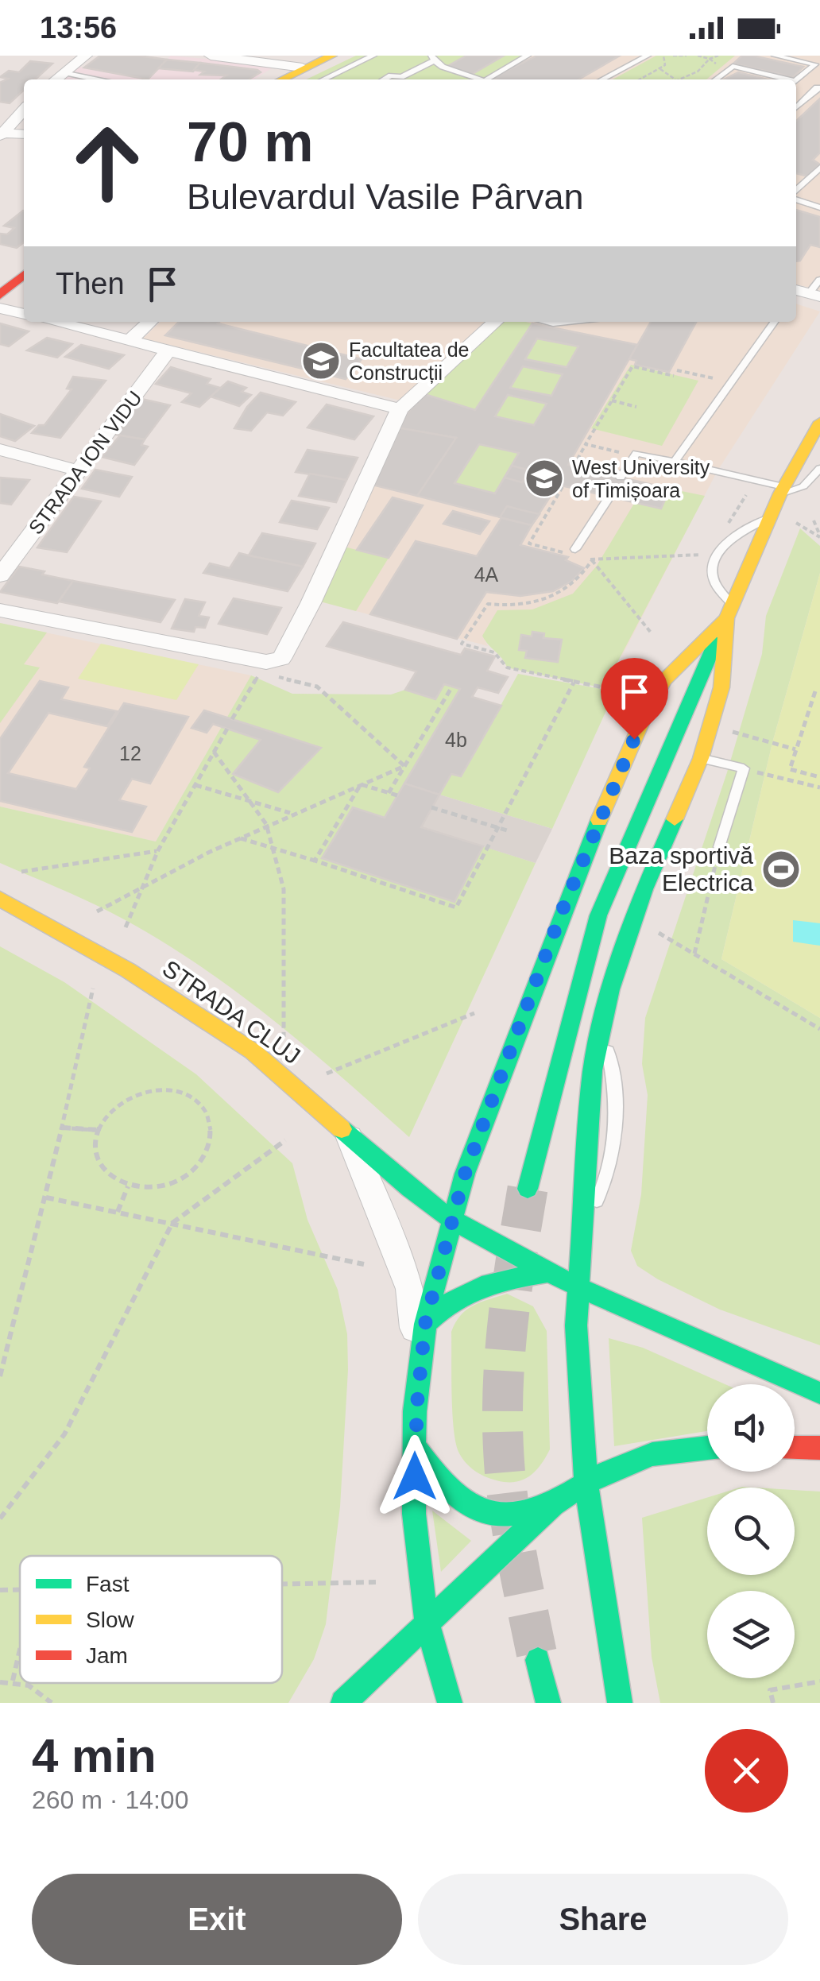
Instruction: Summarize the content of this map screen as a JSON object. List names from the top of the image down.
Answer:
{
  "streets": {
    "main road": ["STRADA CLUJ"],
    "street": ["STRADA ION VIDU"]
  },
  "places": {
    "school or university": ["Facultatea de Construcții", "West University of Timișoara"],
    "sports": ["Baza sportivă Electrica"]
  },
  "house_numbers": ["4A", "4b", "12"],
  "legend": ["Fast", "Slow", "Jam"],
  "page": {
    "status": "13:56",
    "turn": ["70 m", "Bulevardul Vasile Pârvan"],
    "then": "Then",
    "heading": ["4 min", "260 m · 14:00"],
    "buttons": ["Exit", "Share"]
  }
}
